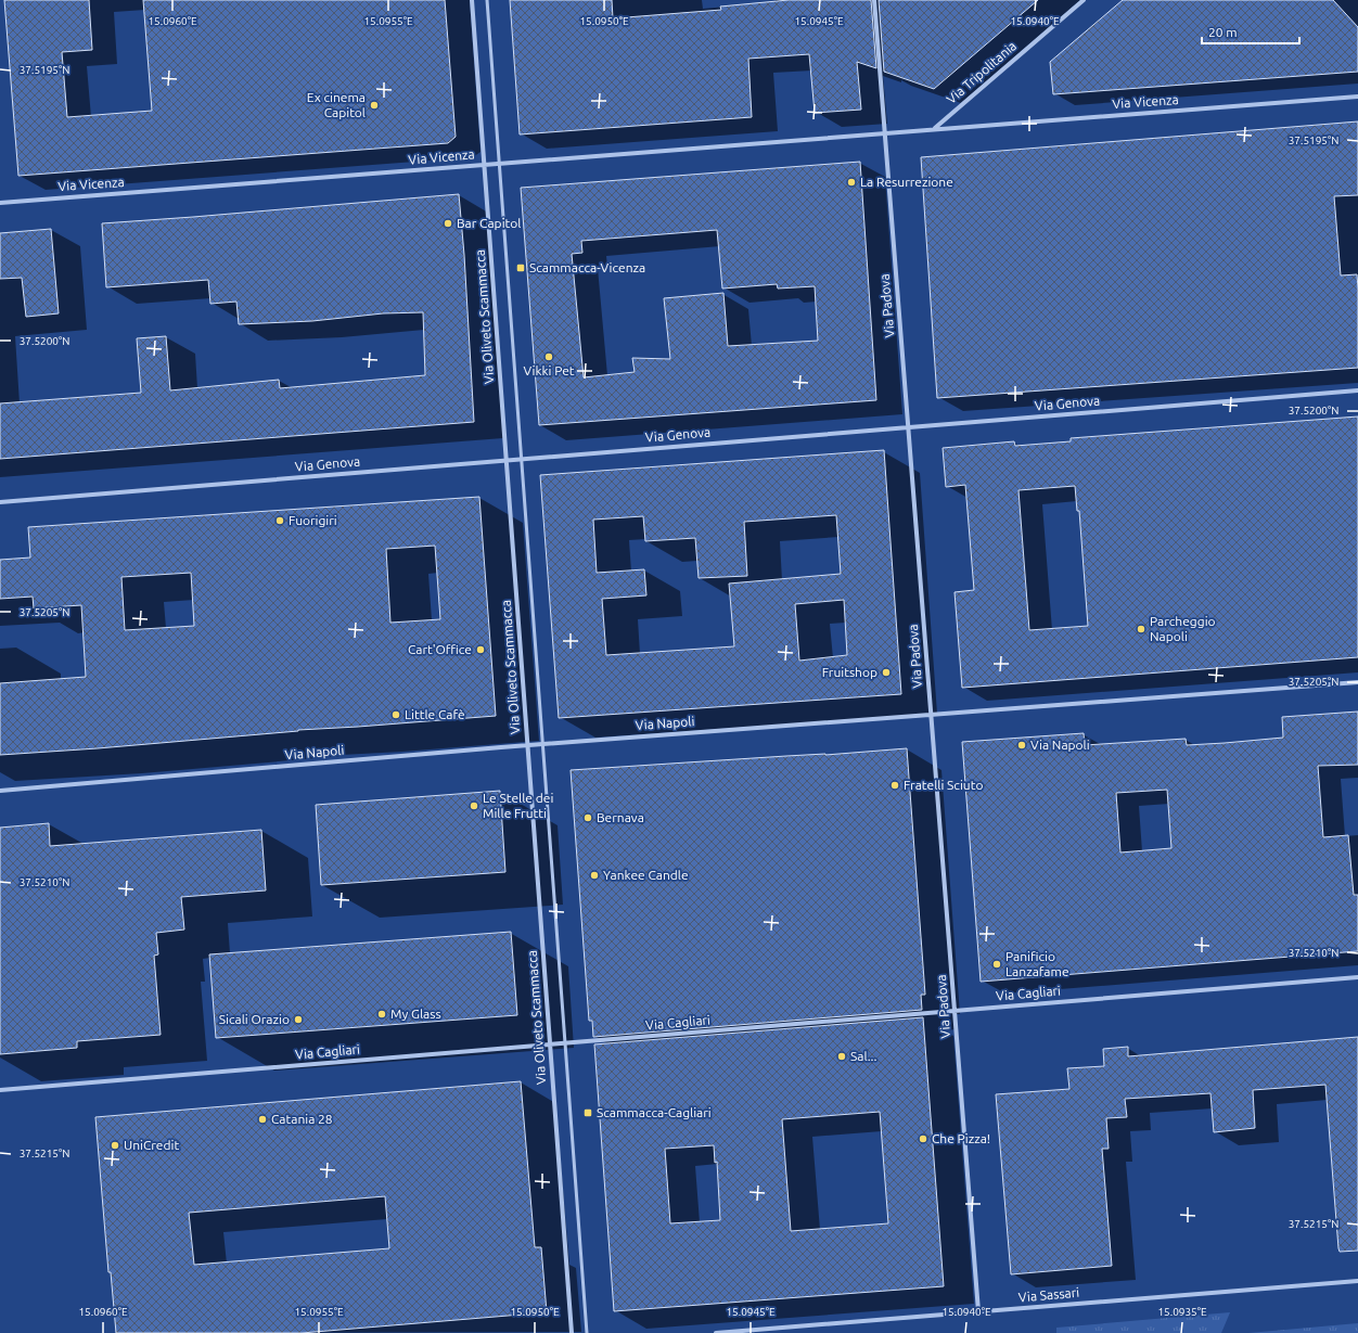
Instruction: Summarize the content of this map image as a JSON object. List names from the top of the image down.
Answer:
{
  "streets": {
    "street": [
      "Via Tripolitania",
      "Via Vicenza",
      "Via Padova",
      "Via Oliveto Scammacca",
      "Via Genova",
      "Via Napoli",
      "Via Cagliari",
      "Via Sassari"
    ]
  },
  "crossings": [
    ["Via Tripolitania", "Via Vicenza"],
    ["Via Vicenza", "Via Padova"],
    ["Via Vicenza", "Via Oliveto Scammacca"],
    ["Via Padova", "Via Genova"],
    ["Via Padova", "Via Napoli"],
    ["Via Padova", "Via Cagliari"],
    ["Via Padova", "Via Sassari"],
    ["Via Oliveto Scammacca", "Via Genova"],
    ["Via Oliveto Scammacca", "Via Napoli"],
    ["Via Oliveto Scammacca", "Via Cagliari"]
  ],
  "places": {
    "other": [
      "Ex cinema Capitol",
      "La Resurrezione",
      "Bar Capitol",
      "Vikki Pet",
      "Fuorigiri",
      "Parcheggio Napoli",
      "Cart'Office",
      "Fruitshop",
      "Little Cafè",
      "Via Napoli",
      "Fratelli Sciuto",
      "Le Stelle dei Mille Frutti",
      "Bernava",
      "Yankee Candle",
      "Panificio Lanzafame",
      "My Glass",
      "Sicali Orazio",
      "Sal...",
      "Catania 28",
      "Che Pizza!",
      "UniCredit"
    ],
    "transit": ["Scammacca-Vicenza", "Scammacca-Cagliari"]
  },
  "scale_bar": "20 m",
  "coordinates": [
    "15.0960°E",
    "15.0955°E",
    "15.0950°E",
    "15.0945°E",
    "15.0940°E",
    "37.5195°N",
    "37.5200°N",
    "37.5205°N",
    "37.5210°N",
    "37.5215°N",
    "15.0935°E"
  ]
}
